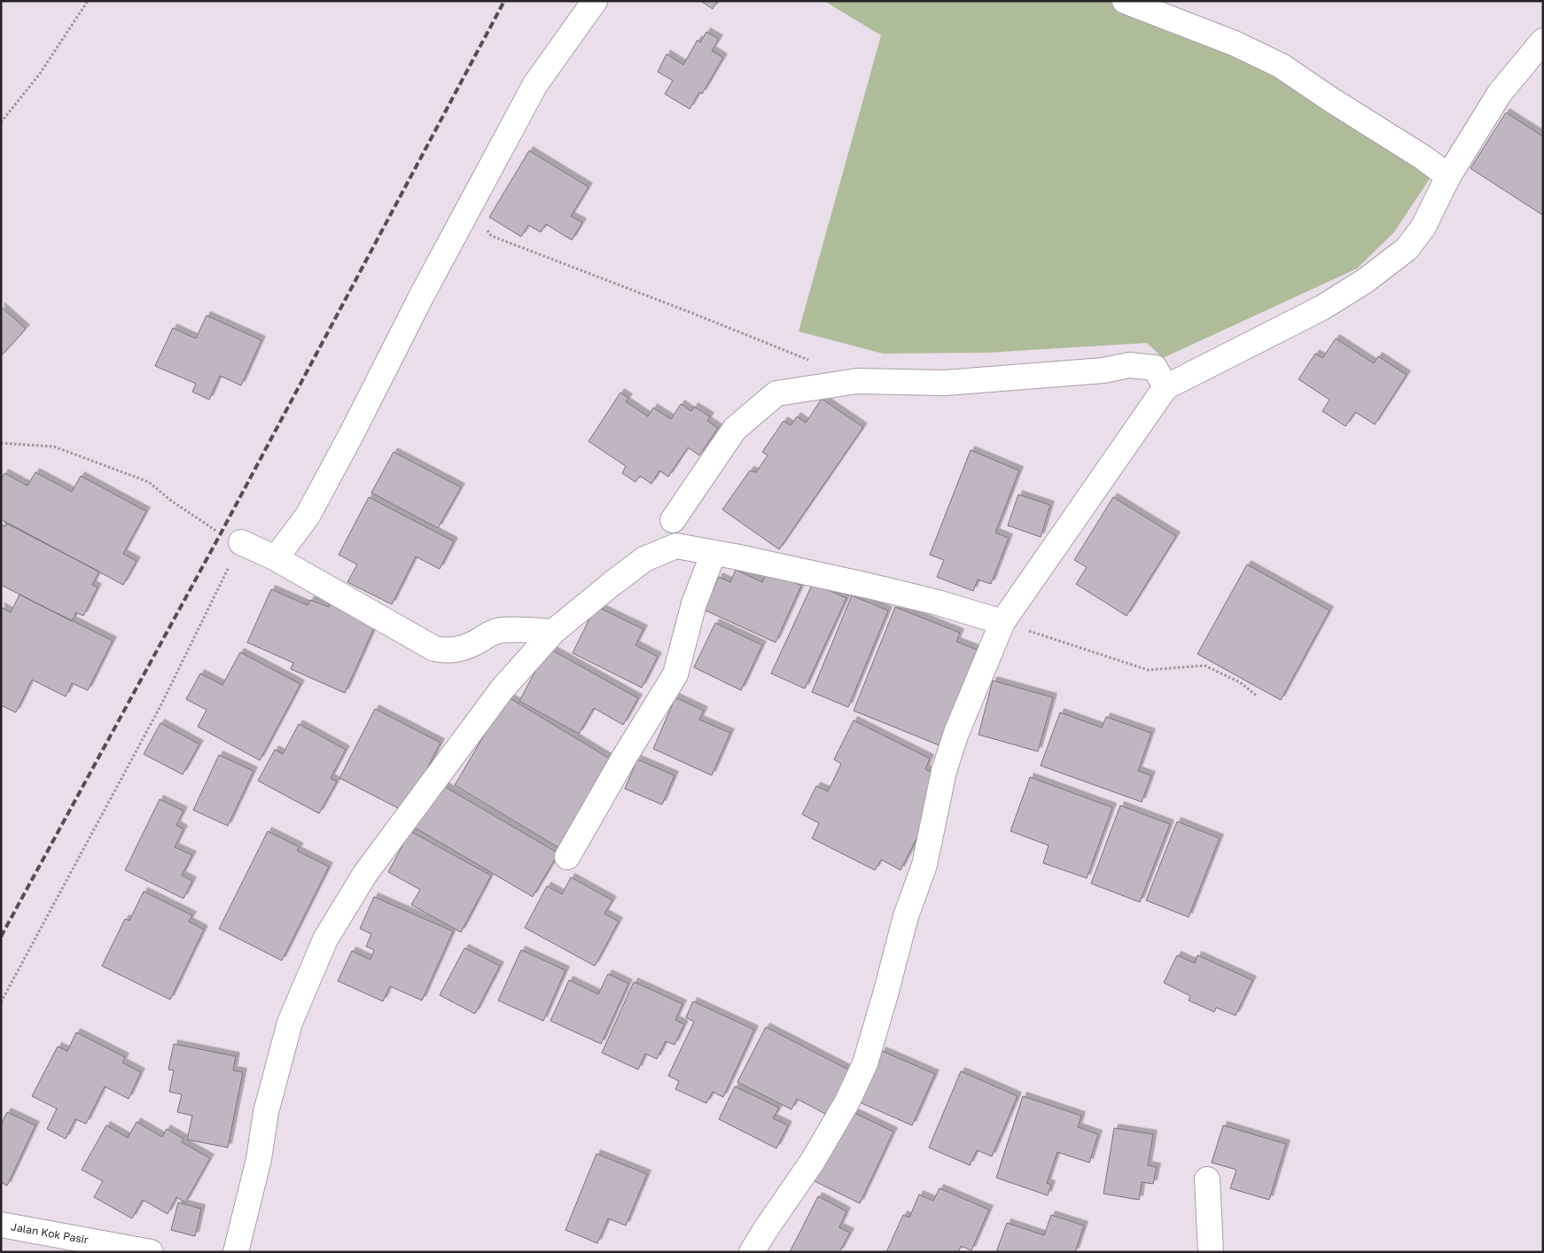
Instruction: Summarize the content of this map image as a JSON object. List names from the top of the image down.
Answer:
{
  "streets": {
    "street": ["Jalan Kok Pasir"]
  }
}
